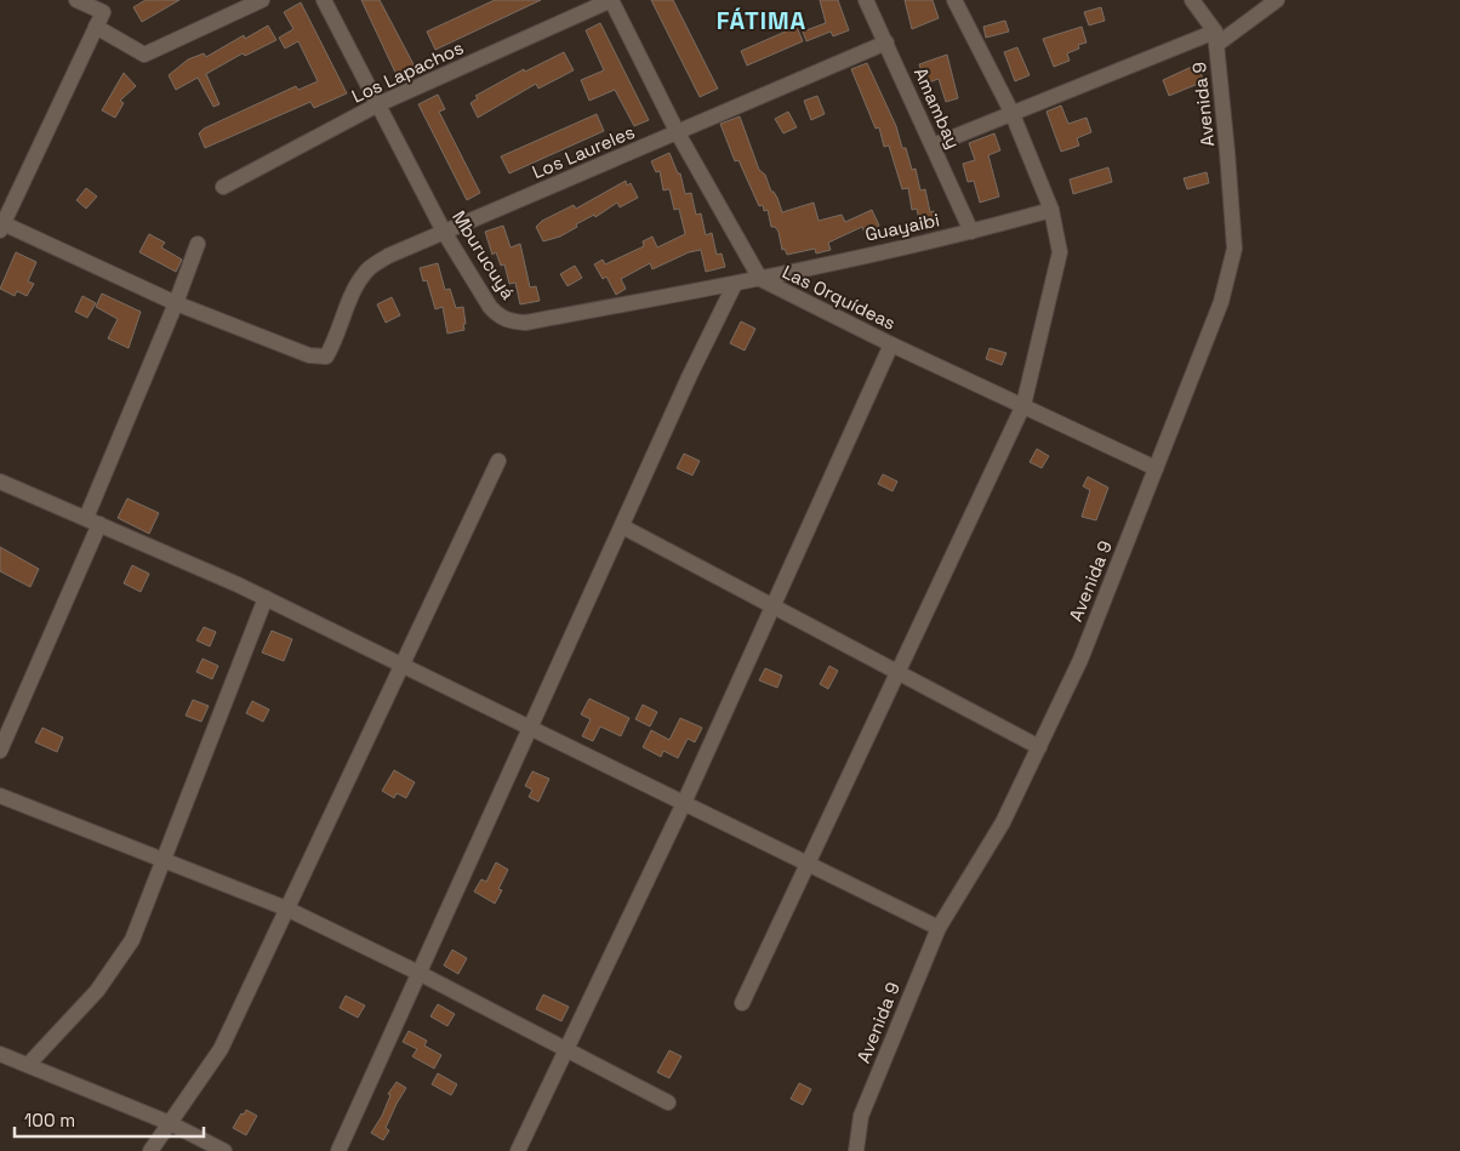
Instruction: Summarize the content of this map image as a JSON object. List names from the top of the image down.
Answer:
{
  "streets": {
    "street": [
      "Los Lapachos",
      "Avenida 9",
      "Amambay",
      "Los Laureles",
      "Guayaibi",
      "Mburucuyá",
      "Las Orquídeas"
    ]
  },
  "crossings": [
    ["Los Lapachos", "Mburucuyá"],
    ["Los Lapachos", "Las Orquídeas"],
    ["Avenida 9", "Las Orquídeas"],
    ["Amambay", "Los Laureles"],
    ["Amambay", "Guayaibi"],
    ["Los Laureles", "Mburucuyá"],
    ["Los Laureles", "Las Orquídeas"],
    ["Guayaibi", "Mburucuyá"],
    ["Guayaibi", "Las Orquídeas"],
    ["Mburucuyá", "Las Orquídeas"]
  ],
  "districts": ["FÁTIMA"],
  "scale_bar": "100 m"
}
